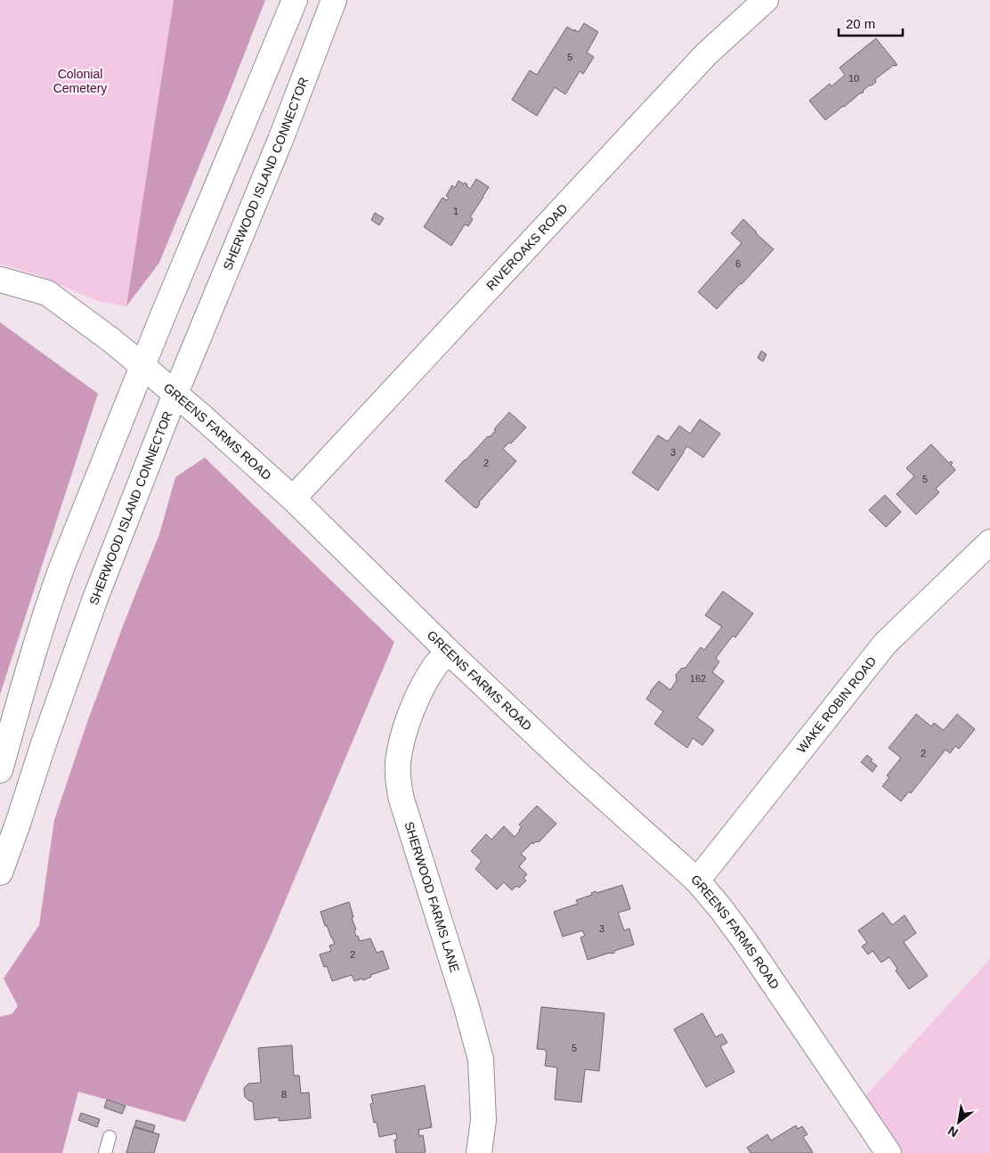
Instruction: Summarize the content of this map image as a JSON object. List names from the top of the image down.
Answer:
{
  "streets": {
    "main road": [
      "SHERWOOD ISLAND CONNECTOR",
      "RIVEROAKS ROAD",
      "GREENS FARMS ROAD",
      "WAKE ROBIN ROAD",
      "SHERWOOD FARMS LANE"
    ]
  },
  "crossings": [
    ["SHERWOOD ISLAND CONNECTOR", "GREENS FARMS ROAD"],
    ["RIVEROAKS ROAD", "GREENS FARMS ROAD"],
    ["GREENS FARMS ROAD", "WAKE ROBIN ROAD"],
    ["GREENS FARMS ROAD", "SHERWOOD FARMS LANE"]
  ],
  "parks": ["Colonial Cemetery"],
  "house_numbers": [
    "5",
    "10",
    "1",
    "6",
    "3",
    "2",
    "5",
    "162",
    "2",
    "3",
    "2",
    "5",
    "8"
  ],
  "scale_bar": "20 m",
  "north": "bottom left"
}
